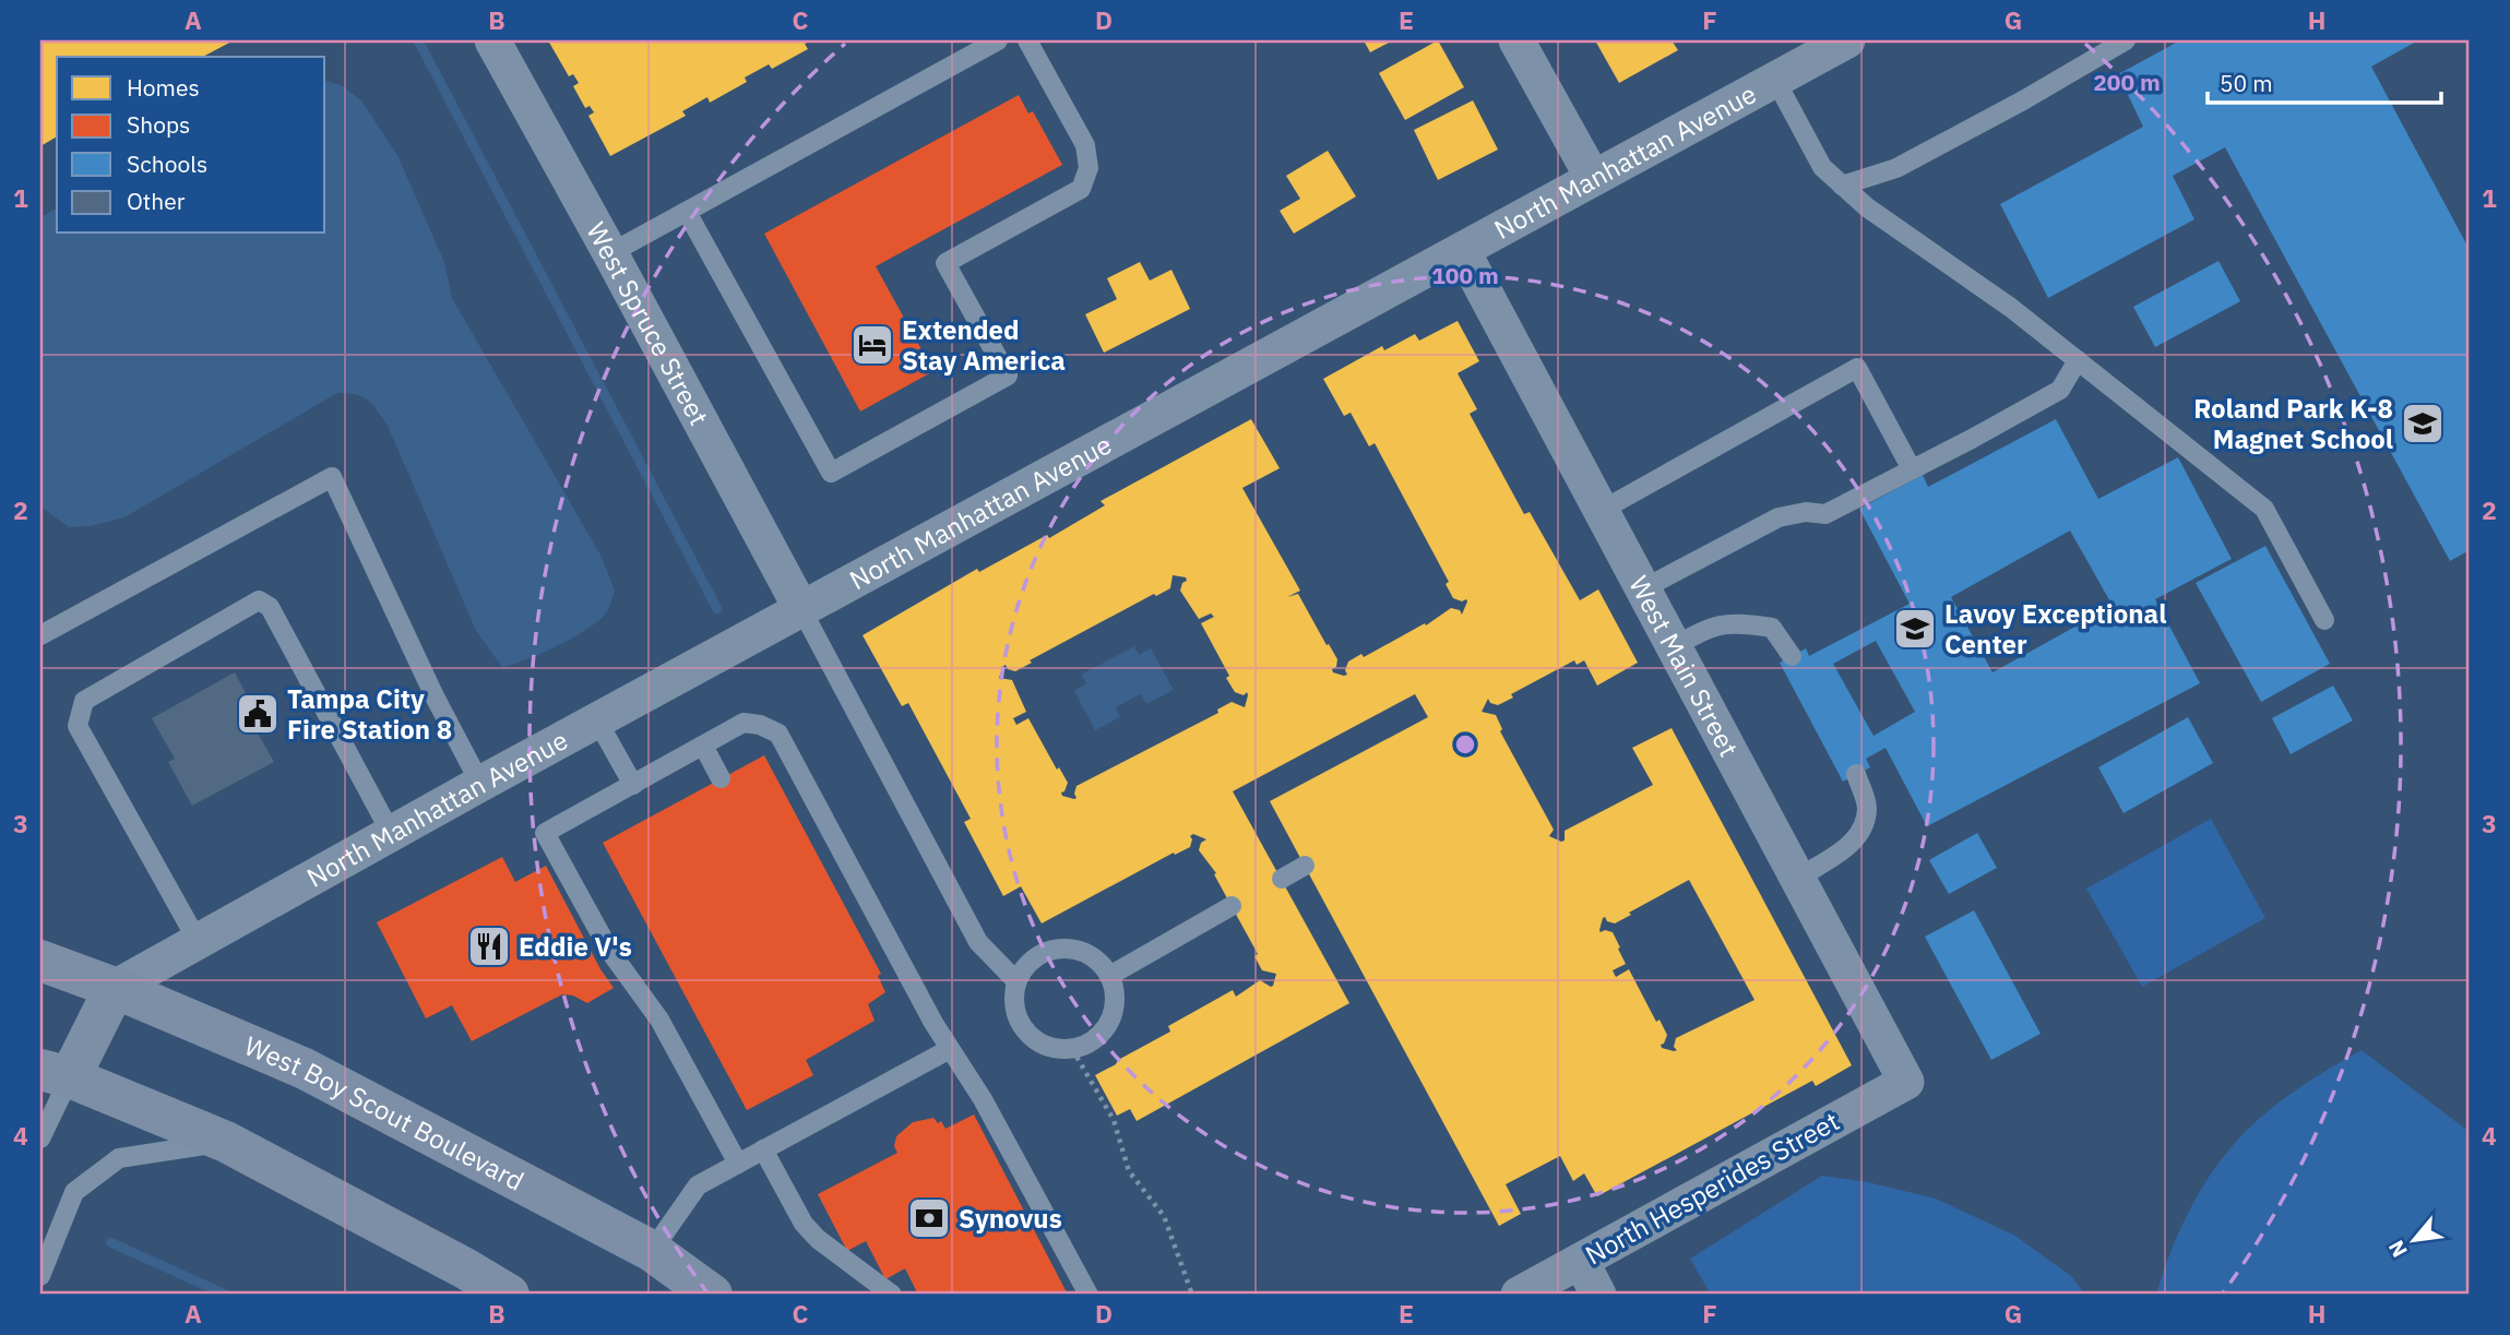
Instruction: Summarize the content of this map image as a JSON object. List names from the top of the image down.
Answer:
{
  "streets": {
    "main road": ["West Boy Scout Boulevard"],
    "street": [
      "North Manhattan Avenue",
      "West Spruce Street",
      "West Main Street",
      "North Hesperides Street"
    ]
  },
  "crossings": [
    ["North Manhattan Avenue", "West Spruce Street"],
    ["North Manhattan Avenue", "West Main Street"],
    ["North Manhattan Avenue", "West Boy Scout Boulevard"],
    ["West Main Street", "North Hesperides Street"]
  ],
  "places": {
    "hotel": ["Extended Stay America"],
    "school or university": ["Roland Park K-8 Magnet School", "Lavoy Exceptional Center"],
    "public building": ["Tampa City Fire Station 8"],
    "restaurant": ["Eddie V's"],
    "bank": ["Synovus"]
  },
  "legend": [
    "Homes",
    "Shops",
    "Schools",
    "Other"
  ],
  "scale_bar": "50 m",
  "north": "bottom left",
  "grid": {
    "columns": [
      "A",
      "B",
      "C",
      "D",
      "E",
      "F",
      "G",
      "H"
    ],
    "rows": [
      "1",
      "2",
      "3",
      "4"
    ]
  },
  "rings": ["200 m", "100 m"]
}
